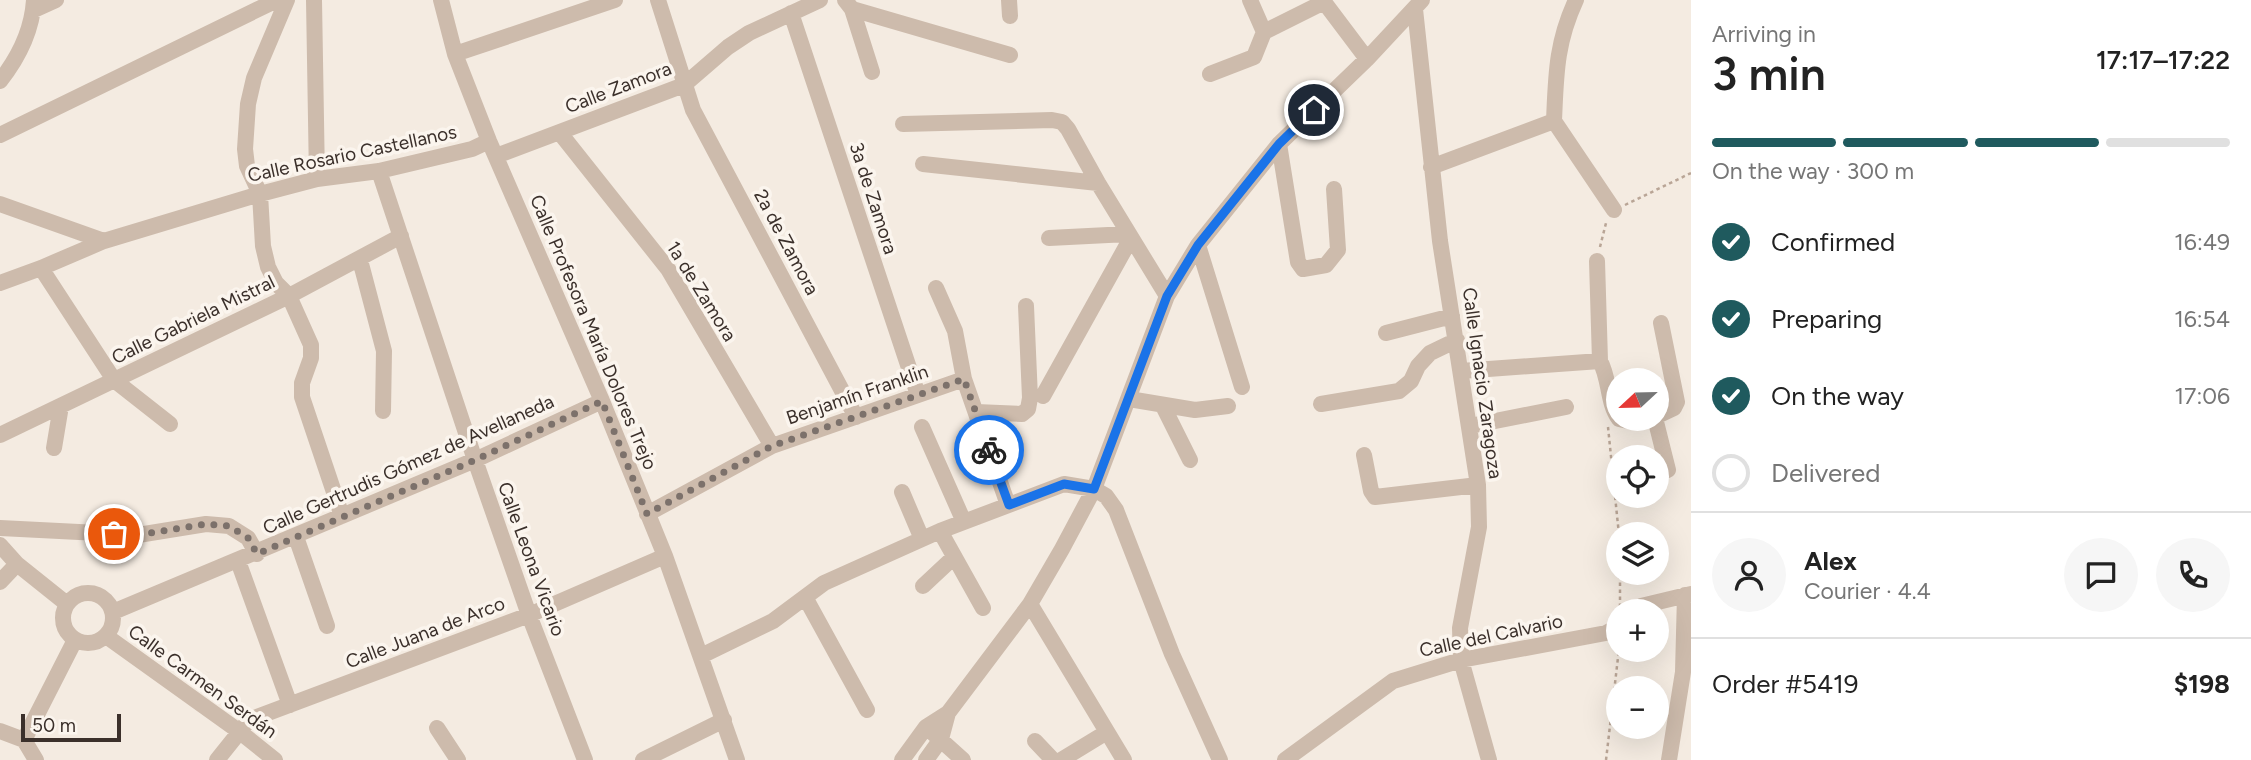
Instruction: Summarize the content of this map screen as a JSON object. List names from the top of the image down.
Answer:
{
  "streets": {
    "street": [
      "Calle Zamora",
      "Calle Rosario Castellanos",
      "3a de Zamora",
      "2a de Zamora",
      "1a de Zamora",
      "Calle Gabriela Mistral",
      "Calle Profesora María Dolores Trejo",
      "Calle Ignacio Zaragoza",
      "Benjamín Franklin",
      "Calle Gertrudis Gómez de Avellaneda",
      "Calle Leona Vicario",
      "Calle Juana de Arco",
      "Calle del Calvario",
      "Calle Carmen Serdán"
    ]
  },
  "crossings": [
    ["Calle Zamora", "3a de Zamora"],
    ["Calle Zamora", "2a de Zamora"],
    ["Calle Zamora", "1a de Zamora"],
    ["Calle Zamora", "Calle Profesora María Dolores Trejo"],
    ["Calle Rosario Castellanos", "Calle Profesora María Dolores Trejo"],
    ["Calle Rosario Castellanos", "Calle Leona Vicario"],
    ["3a de Zamora", "Benjamín Franklin"],
    ["2a de Zamora", "Benjamín Franklin"],
    ["1a de Zamora", "Benjamín Franklin"],
    ["Calle Gabriela Mistral", "Calle Leona Vicario"],
    ["Calle Profesora María Dolores Trejo", "Benjamín Franklin"],
    ["Calle Profesora María Dolores Trejo", "Calle Gertrudis Gómez de Avellaneda"],
    ["Calle Profesora María Dolores Trejo", "Calle Juana de Arco"],
    ["Calle Ignacio Zaragoza", "Calle del Calvario"],
    ["Calle Gertrudis Gómez de Avellaneda", "Calle Leona Vicario"],
    ["Calle Gertrudis Gómez de Avellaneda", "Calle Carmen Serdán"],
    ["Calle Leona Vicario", "Calle Juana de Arco"],
    ["Calle Juana de Arco", "Calle Carmen Serdán"]
  ],
  "scale_bar": "50 m",
  "north": "left",
  "page": {
    "heading": ["3 min", "Arriving in", "17:17–17:22"],
    "panel": [
      "Alex",
      "Courier · 4.4",
      "Order #5419",
      "$198"
    ],
    "bar": "On the way · 300 m",
    "list": [
      ["Confirmed", "16:49"],
      ["Preparing", "16:54"],
      ["On the way", "17:06"],
      "Delivered"
    ],
    "map_buttons": ["+", "−"],
    "scale": "50 m"
  }
}
